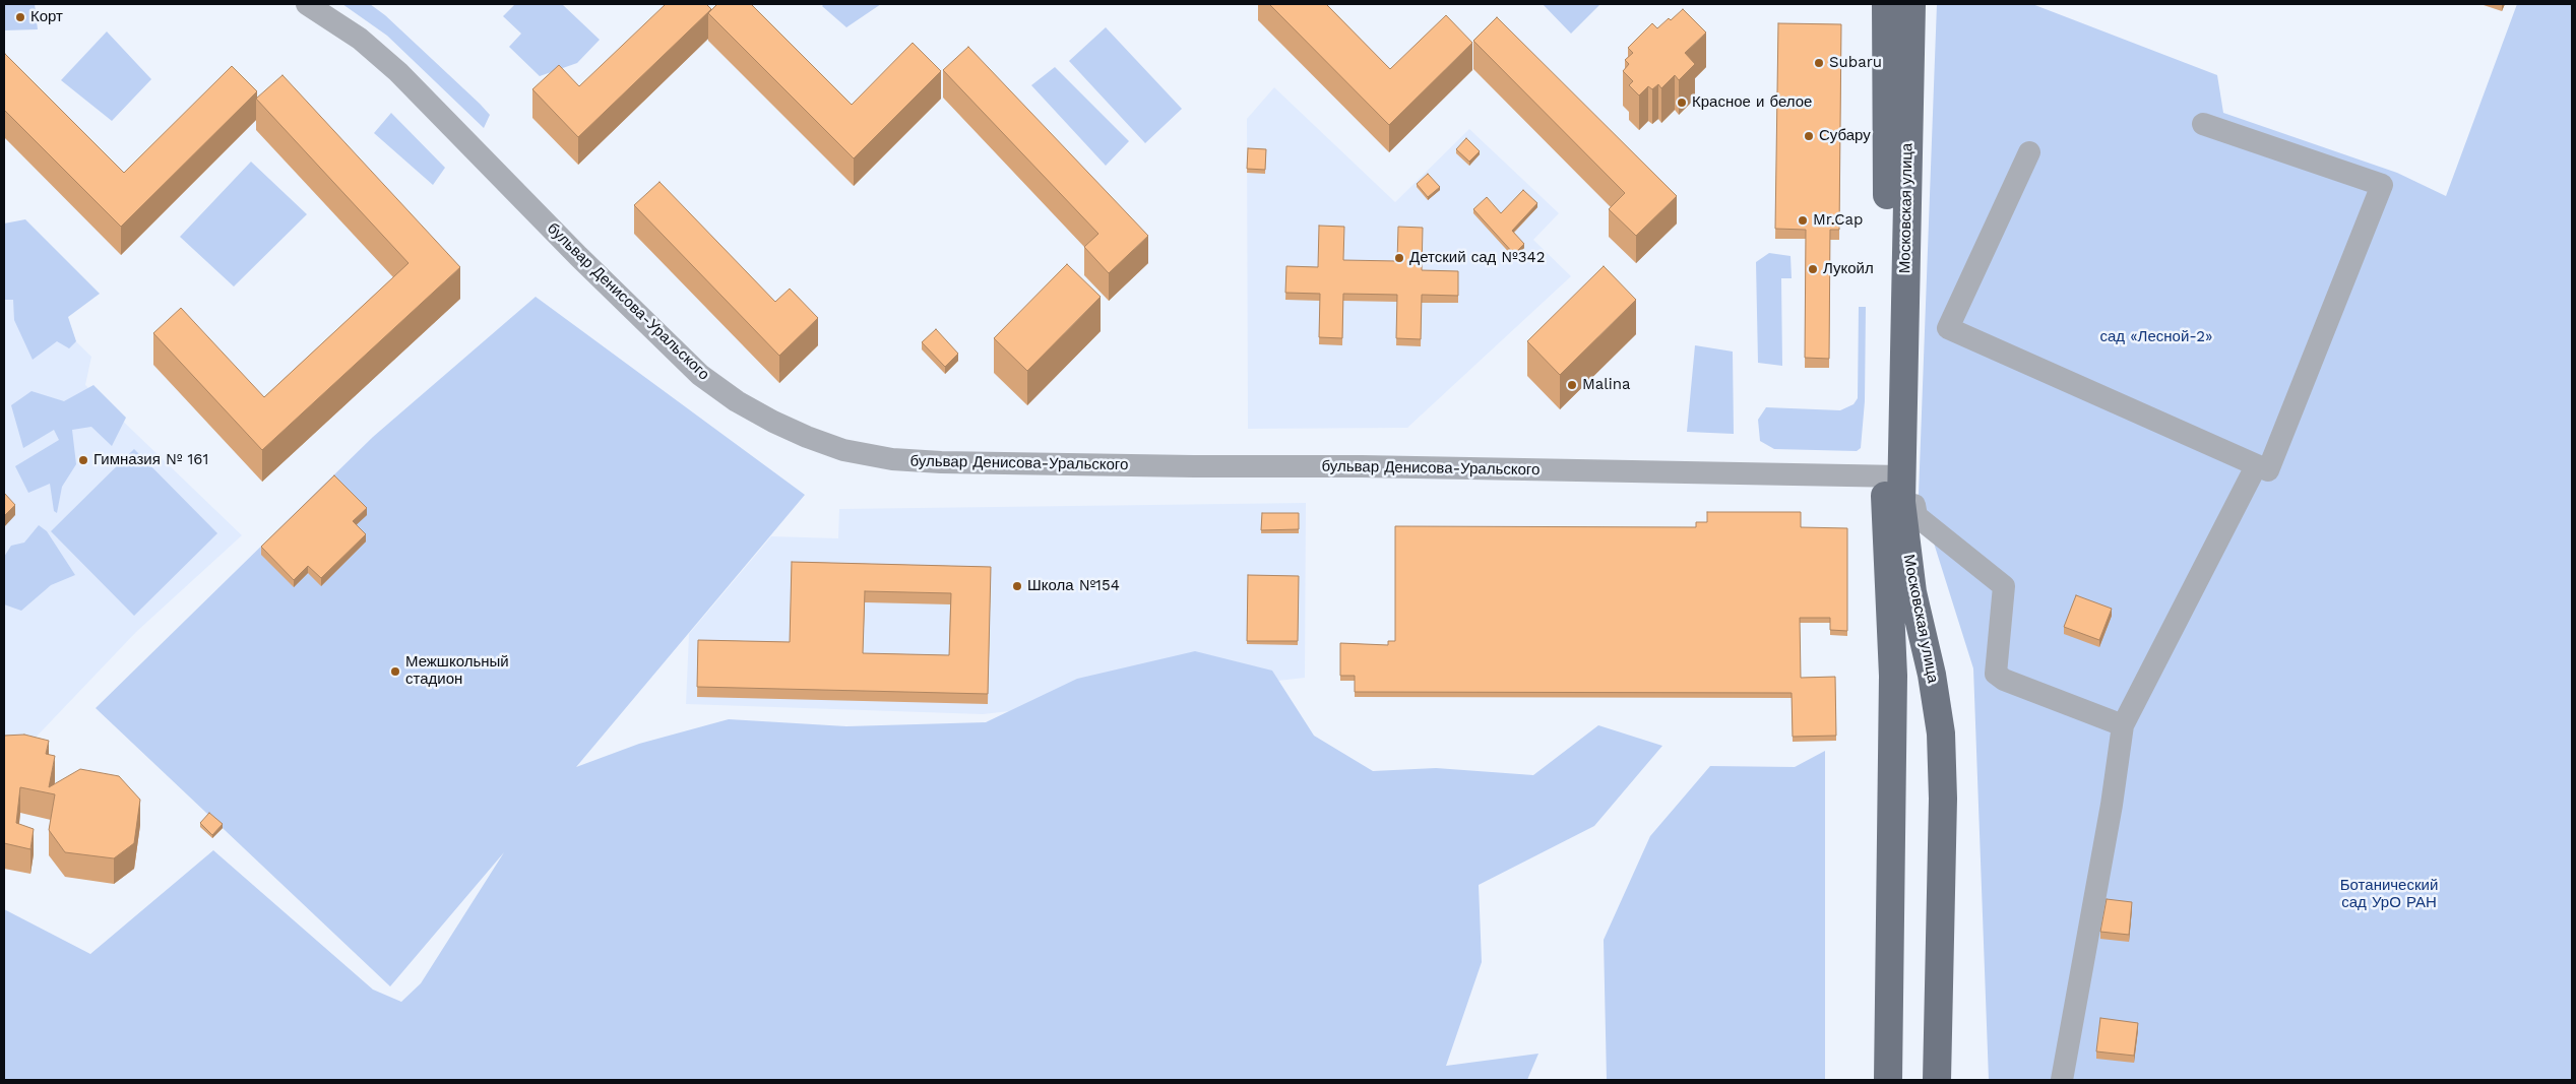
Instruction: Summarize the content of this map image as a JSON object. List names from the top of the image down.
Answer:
{
  "streets": {
    "main road": ["Московская улица"],
    "street": ["бульвар Денисова-Уральского"]
  },
  "crossings": [
    ["Московская улица", "бульвар Денисова-Уральского"]
  ],
  "parks": ["сад «Лесной-2»", "Ботанический сад УрО РАН"],
  "places": [
    "Корт",
    "Subaru",
    "Красное и белое",
    "Субару",
    "Mr.Cap",
    "Детский сад №342",
    "Лукойл",
    "Malina",
    "Гимназия № 161",
    "Школа №154",
    "Межшкольный стадион"
  ]
}
